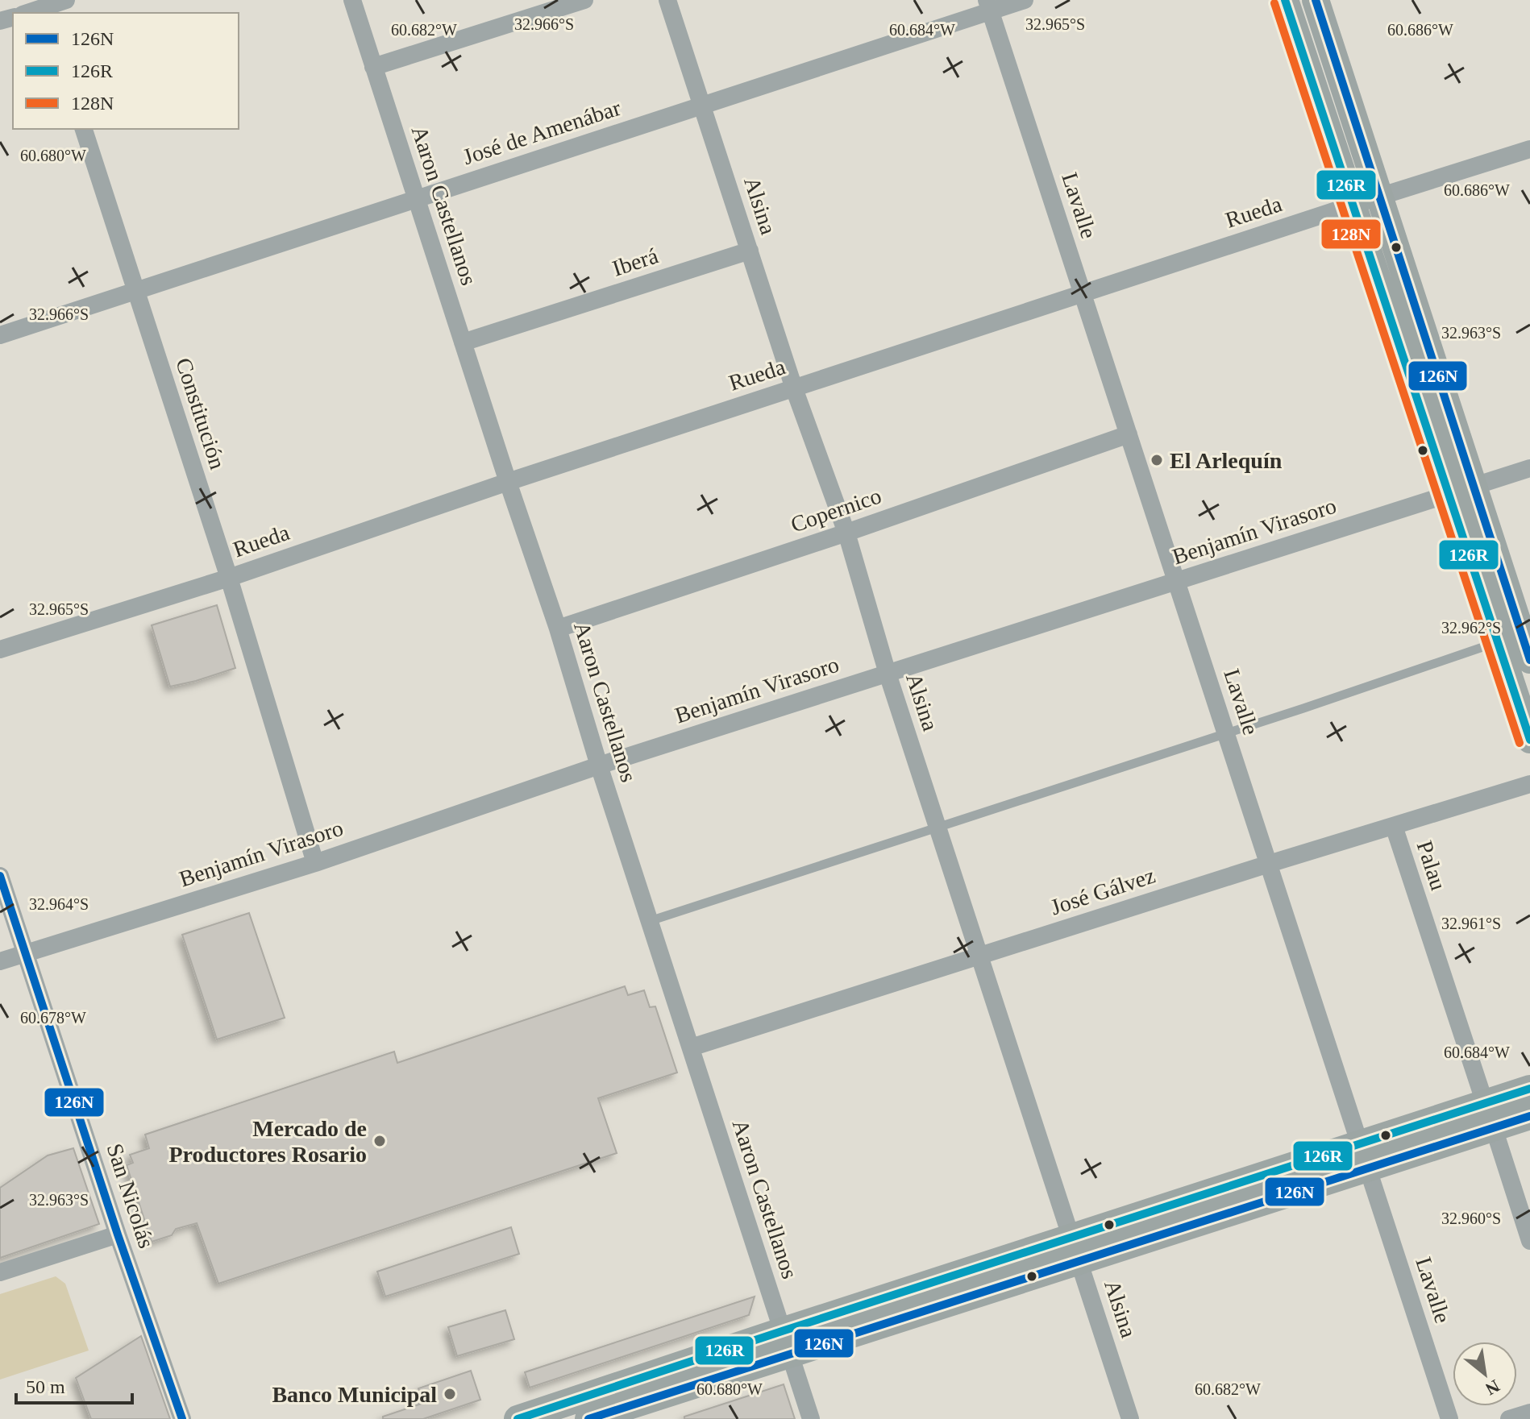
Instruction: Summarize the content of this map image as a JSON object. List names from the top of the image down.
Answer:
{
  "streets": {
    "street": [
      "José de Amenábar",
      "Aaron Castellanos",
      "Alsina",
      "Lavalle",
      "Rueda",
      "Iberá",
      "Constitución",
      "Copernico",
      "Benjamín Virasoro",
      "Palau",
      "José Gálvez",
      "San Nicolás"
    ]
  },
  "crossings": [
    ["José de Amenábar", "Aaron Castellanos"],
    ["José de Amenábar", "Alsina"],
    ["José de Amenábar", "Lavalle"],
    ["José de Amenábar", "Constitución"],
    ["Aaron Castellanos", "Rueda"],
    ["Aaron Castellanos", "Iberá"],
    ["Aaron Castellanos", "Copernico"],
    ["Aaron Castellanos", "Benjamín Virasoro"],
    ["Aaron Castellanos", "José Gálvez"],
    ["Alsina", "Rueda"],
    ["Alsina", "Iberá"],
    ["Alsina", "Copernico"],
    ["Alsina", "Benjamín Virasoro"],
    ["Alsina", "José Gálvez"],
    ["Lavalle", "Rueda"],
    ["Lavalle", "Copernico"],
    ["Lavalle", "Benjamín Virasoro"],
    ["Lavalle", "José Gálvez"],
    ["Rueda", "Constitución"],
    ["Constitución", "Benjamín Virasoro"],
    ["Benjamín Virasoro", "San Nicolás"],
    ["Palau", "José Gálvez"]
  ],
  "places": ["El Arlequín", "Mercado de Productores Rosario", "Banco Municipal"],
  "lines": ["transit line 126N", "transit line 126R", "transit line 128N"],
  "legend": ["126N", "126R", "128N"],
  "scale_bar": "50 m",
  "north": "bottom right",
  "coordinates": [
    "32.966°S",
    "32.965°S",
    "60.686°W",
    "60.682°W",
    "60.684°W",
    "60.680°W",
    "32.963°S",
    "32.962°S",
    "32.964°S",
    "32.961°S",
    "60.678°W",
    "32.960°S"
  ]
}
